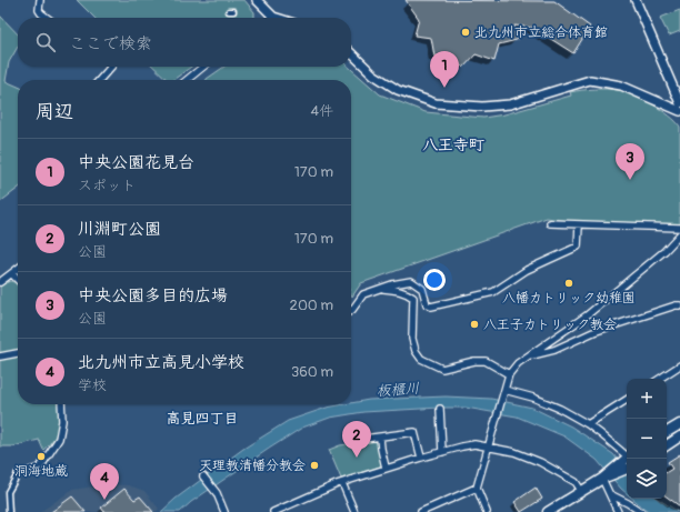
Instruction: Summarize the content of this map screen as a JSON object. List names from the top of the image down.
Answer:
{
  "districts": ["八王寺町", "高見四丁目"],
  "water": ["板櫃川"],
  "places": [
    "北九州市立総合体育館",
    "八幡カトリック幼稚園",
    "八王子カトリック教会",
    "洞海地蔵",
    "天理教清幡分教会"
  ],
  "page": {
    "search": "ここで検索",
    "pins": [
      "1",
      "3",
      "2",
      "4"
    ],
    "heading": ["周辺", "4件"],
    "list": [
      {
        "mark": "1",
        "name": "中央公園花見台",
        "note": "スポット",
        "value": "170 m"
      },
      {
        "mark": "2",
        "name": "川淵町公園",
        "note": "公園",
        "value": "170 m"
      },
      {
        "mark": "3",
        "name": "中央公園多目的広場",
        "note": "公園",
        "value": "200 m"
      },
      {
        "mark": "4",
        "name": "北九州市立高見小学校",
        "note": "学校",
        "value": "360 m"
      }
    ],
    "map_buttons": ["+", "−"]
  }
}
